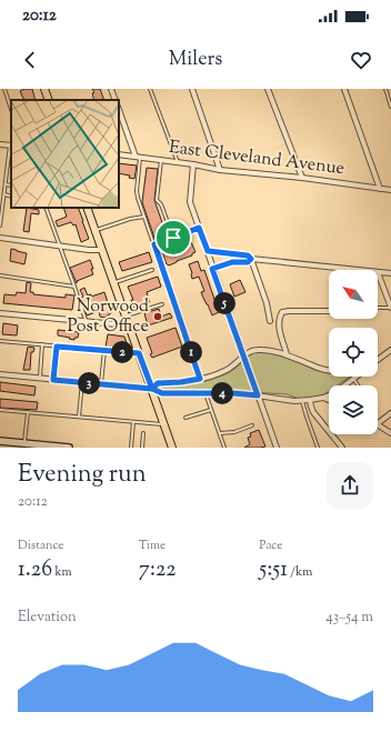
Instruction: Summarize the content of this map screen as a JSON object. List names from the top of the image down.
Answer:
{
  "streets": {
    "street": ["East Cleveland Avenue"]
  },
  "places": ["Norwood Post Office"],
  "north": "top left",
  "page": {
    "status": "20:12",
    "header": "Milers",
    "pins": [
      "5",
      "1",
      "2",
      "3",
      "4"
    ],
    "heading": ["Evening run", "20:12"],
    "stats": [
      ["Distance", "1.26 km"],
      ["Time", "7:22"],
      ["Pace", "5:51 /km"]
    ],
    "chart": ["Elevation", "43–54 m"]
  }
}
